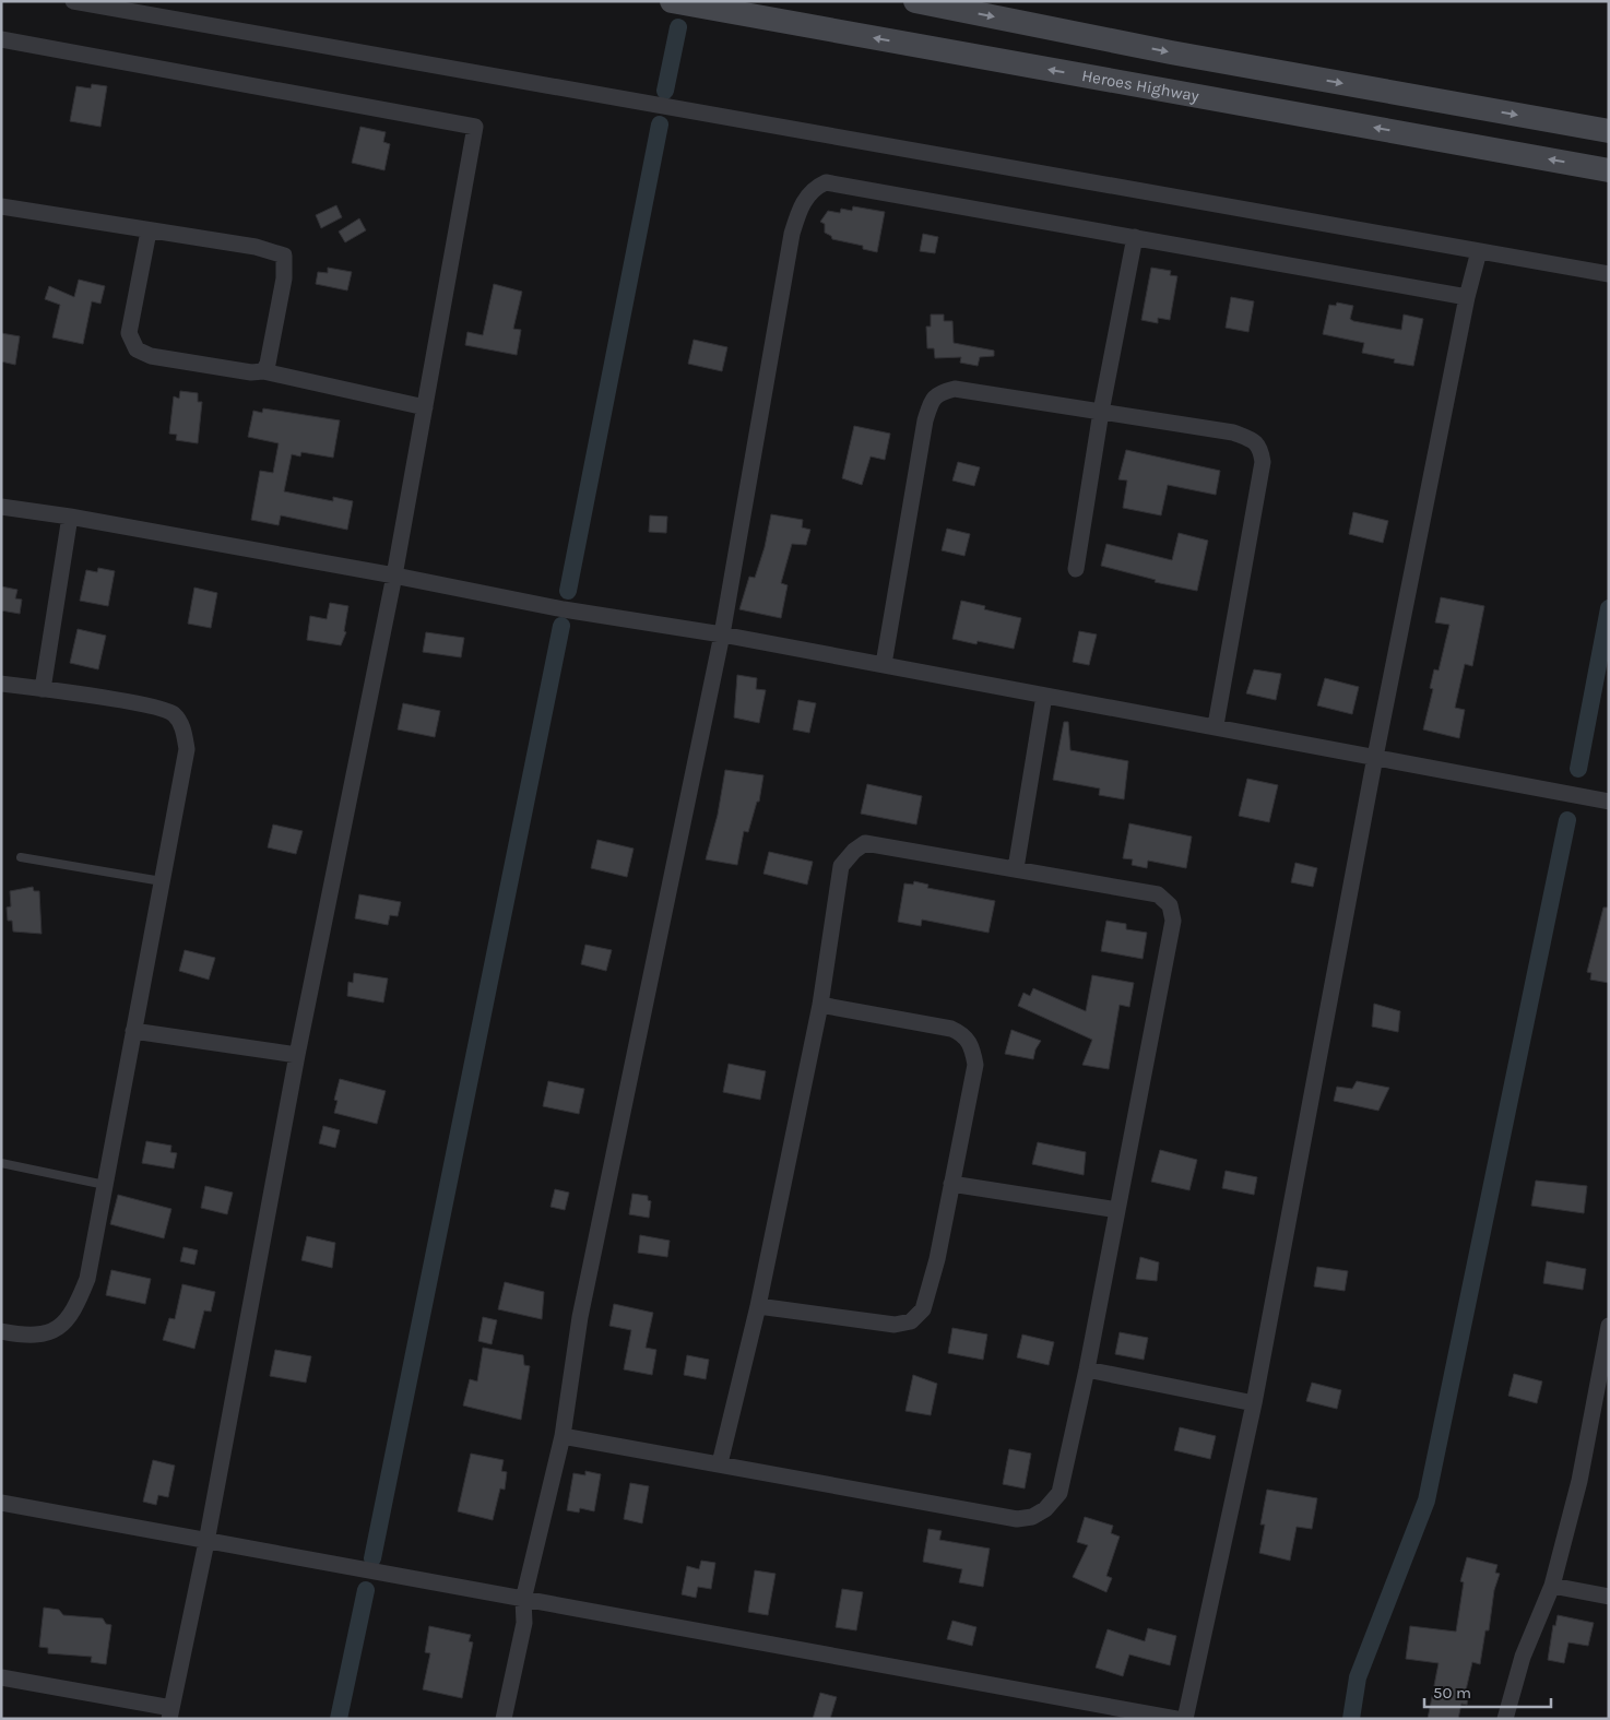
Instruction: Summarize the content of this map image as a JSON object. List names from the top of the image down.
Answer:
{
  "streets": {
    "main road": ["Heroes Highway"]
  },
  "scale_bar": "50 m"
}
